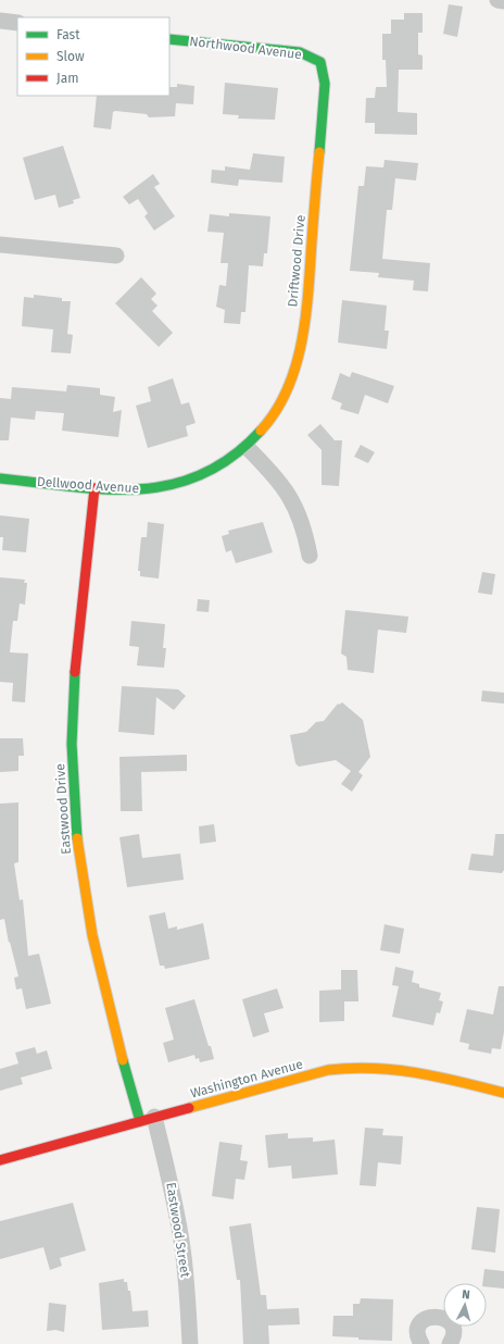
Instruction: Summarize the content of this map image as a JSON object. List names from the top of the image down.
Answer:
{
  "streets": {
    "street": [
      "Northwood Avenue",
      "Driftwood Drive",
      "Dellwood Avenue",
      "Eastwood Drive",
      "Washington Avenue",
      "Eastwood Street"
    ]
  },
  "crossings": [
    ["Northwood Avenue", "Driftwood Drive"],
    ["Driftwood Drive", "Dellwood Avenue"],
    ["Dellwood Avenue", "Eastwood Drive"],
    ["Eastwood Drive", "Washington Avenue"],
    ["Eastwood Drive", "Eastwood Street"],
    ["Washington Avenue", "Eastwood Street"]
  ],
  "legend": ["Fast", "Slow", "Jam"],
  "north": "top"
}
